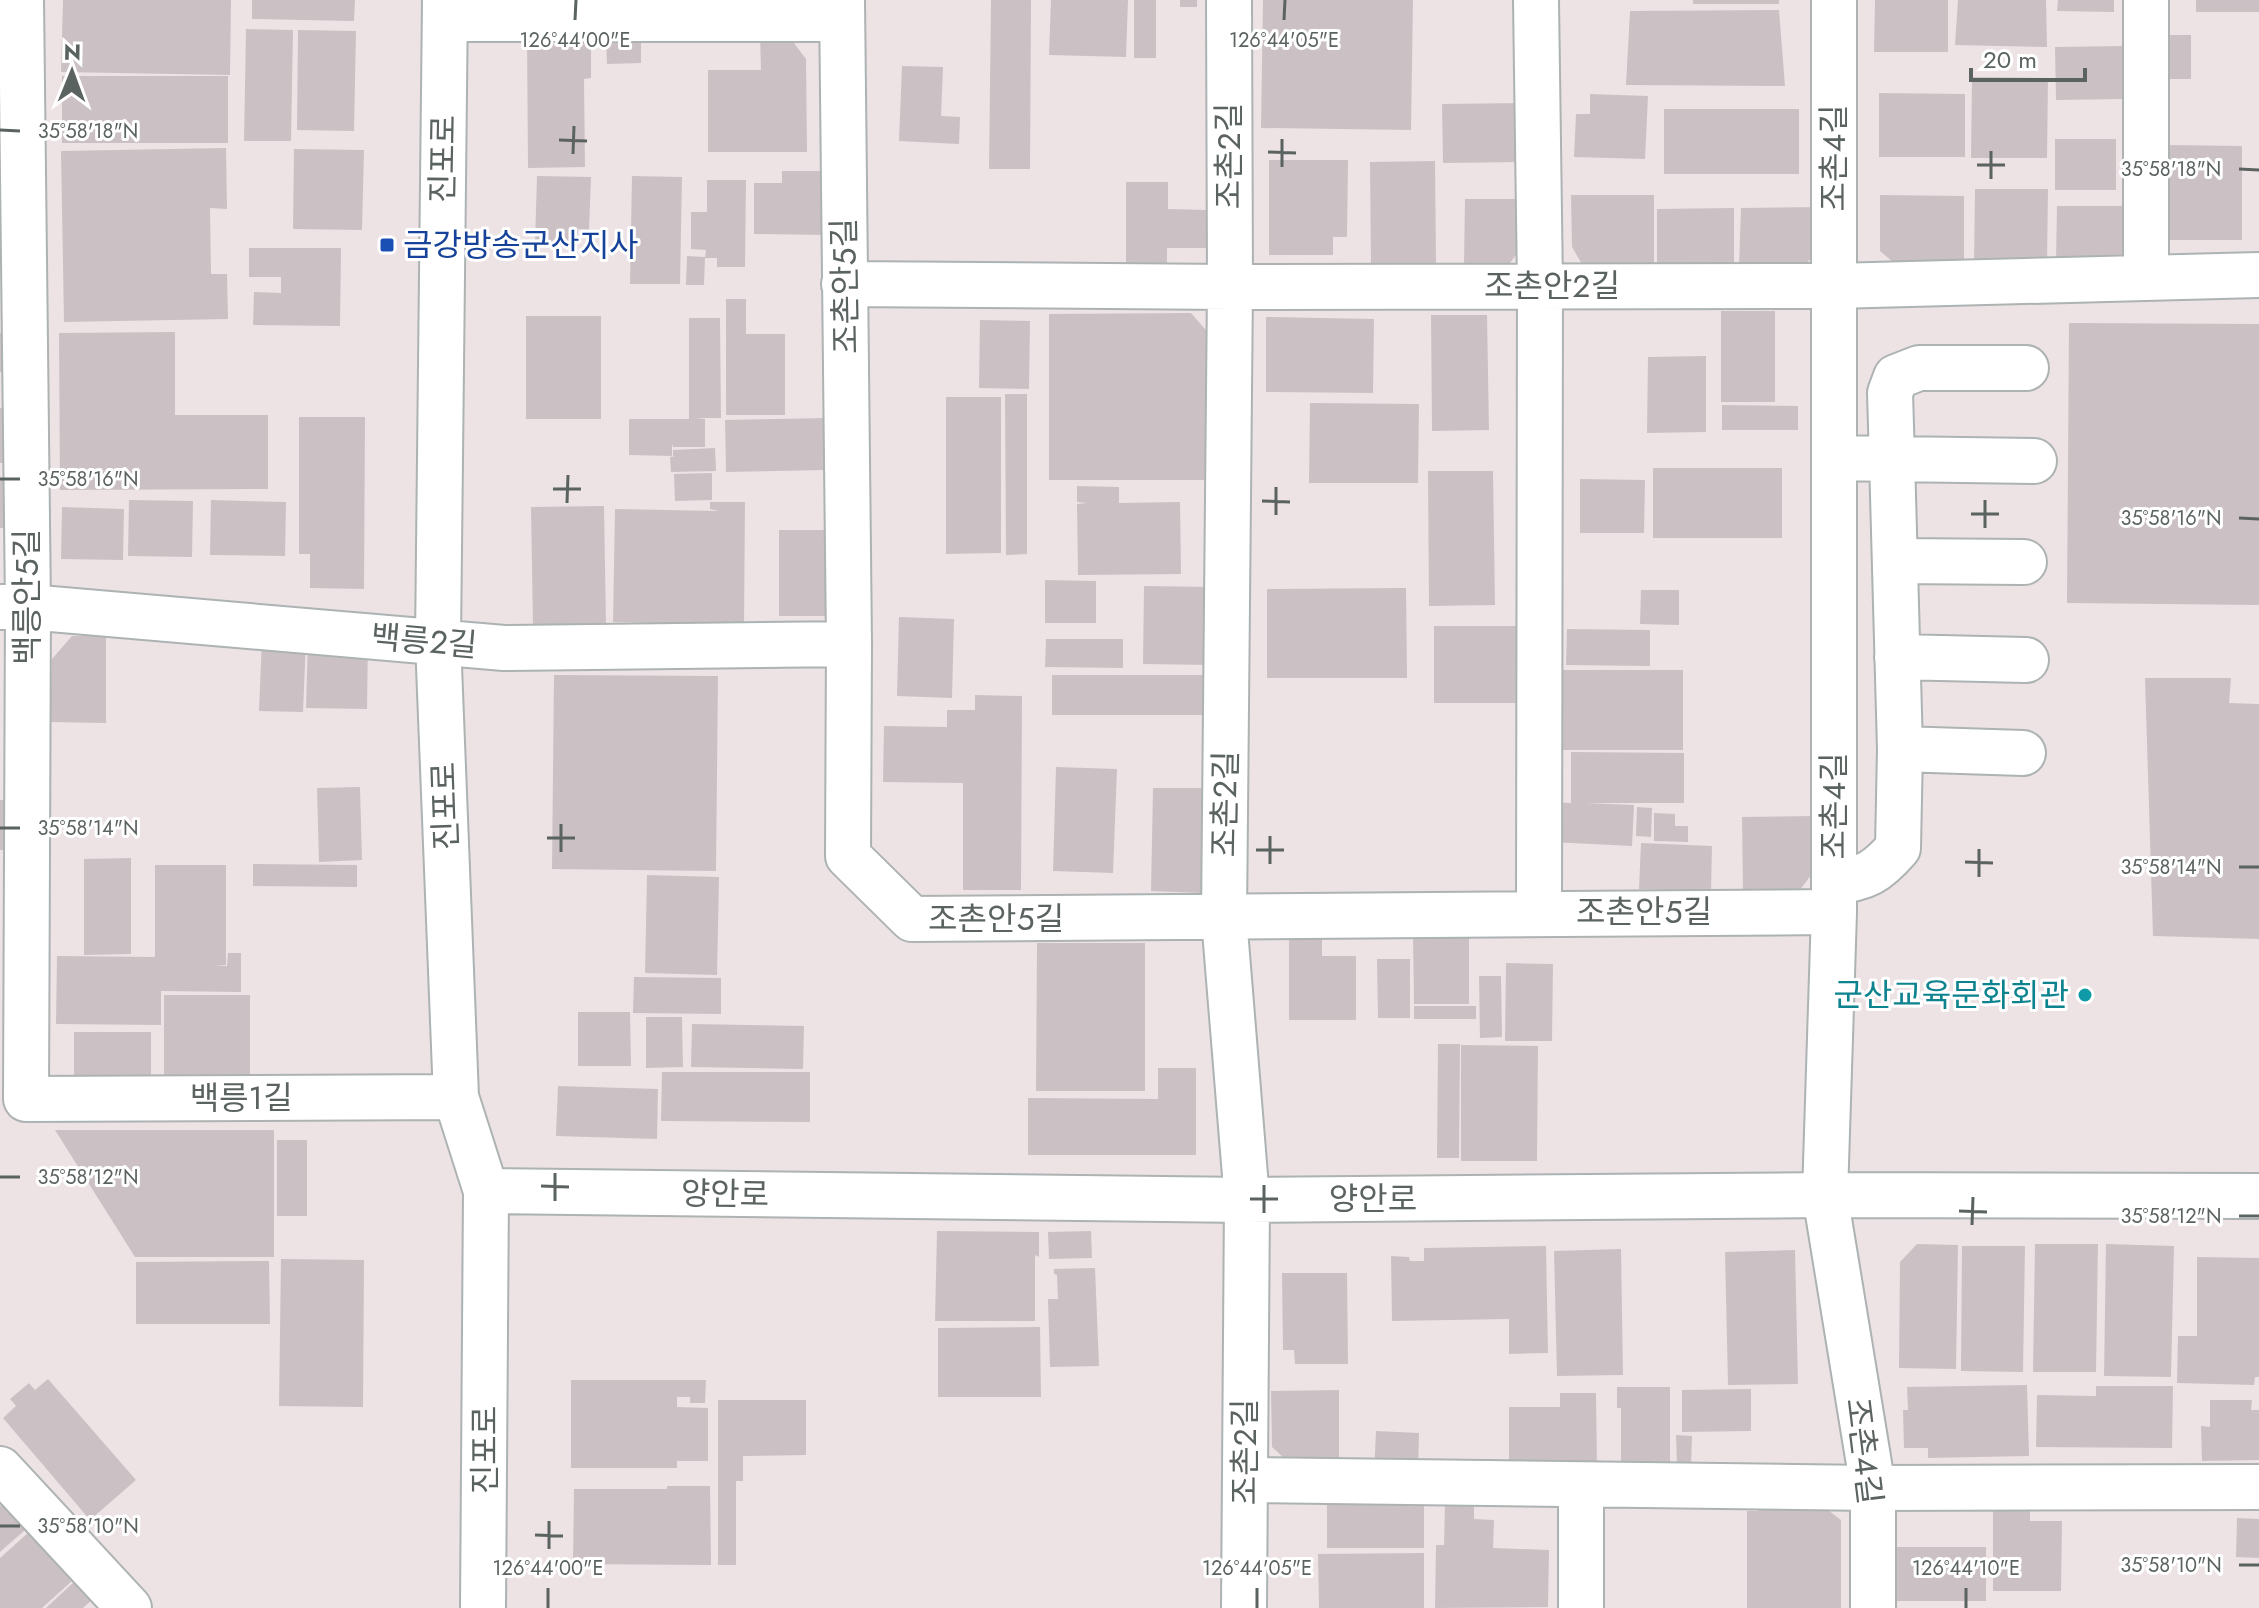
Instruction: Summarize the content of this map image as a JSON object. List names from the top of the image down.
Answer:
{
  "streets": {
    "street": [
      "조촌2길",
      "조촌4길",
      "진포로",
      "조촌안5길",
      "조촌안2길",
      "백릉안5길",
      "백릉2길",
      "백릉1길",
      "양안로"
    ]
  },
  "crossings": [
    ["조촌2길", "조촌안5길"],
    ["조촌2길", "조촌안2길"],
    ["조촌2길", "양안로"],
    ["조촌4길", "조촌안5길"],
    ["조촌4길", "조촌안2길"],
    ["조촌4길", "양안로"],
    ["진포로", "백릉2길"],
    ["진포로", "백릉1길"],
    ["진포로", "양안로"],
    ["조촌안5길", "조촌안2길"],
    ["조촌안5길", "백릉2길"],
    ["백릉안5길", "백릉2길"],
    ["백릉안5길", "백릉1길"]
  ],
  "places": {
    "transit": ["금강방송군산지사"],
    "other": ["군산교육문화회관"]
  },
  "scale_bar": "20 m",
  "north": "top",
  "coordinates": [
    "126°44'00\"E",
    "126°44'05\"E",
    "35°58'18\"N",
    "35°58'16\"N",
    "35°58'14\"N",
    "35°58'12\"N",
    "35°58'10\"N",
    "126°44'10\"E"
  ]
}
